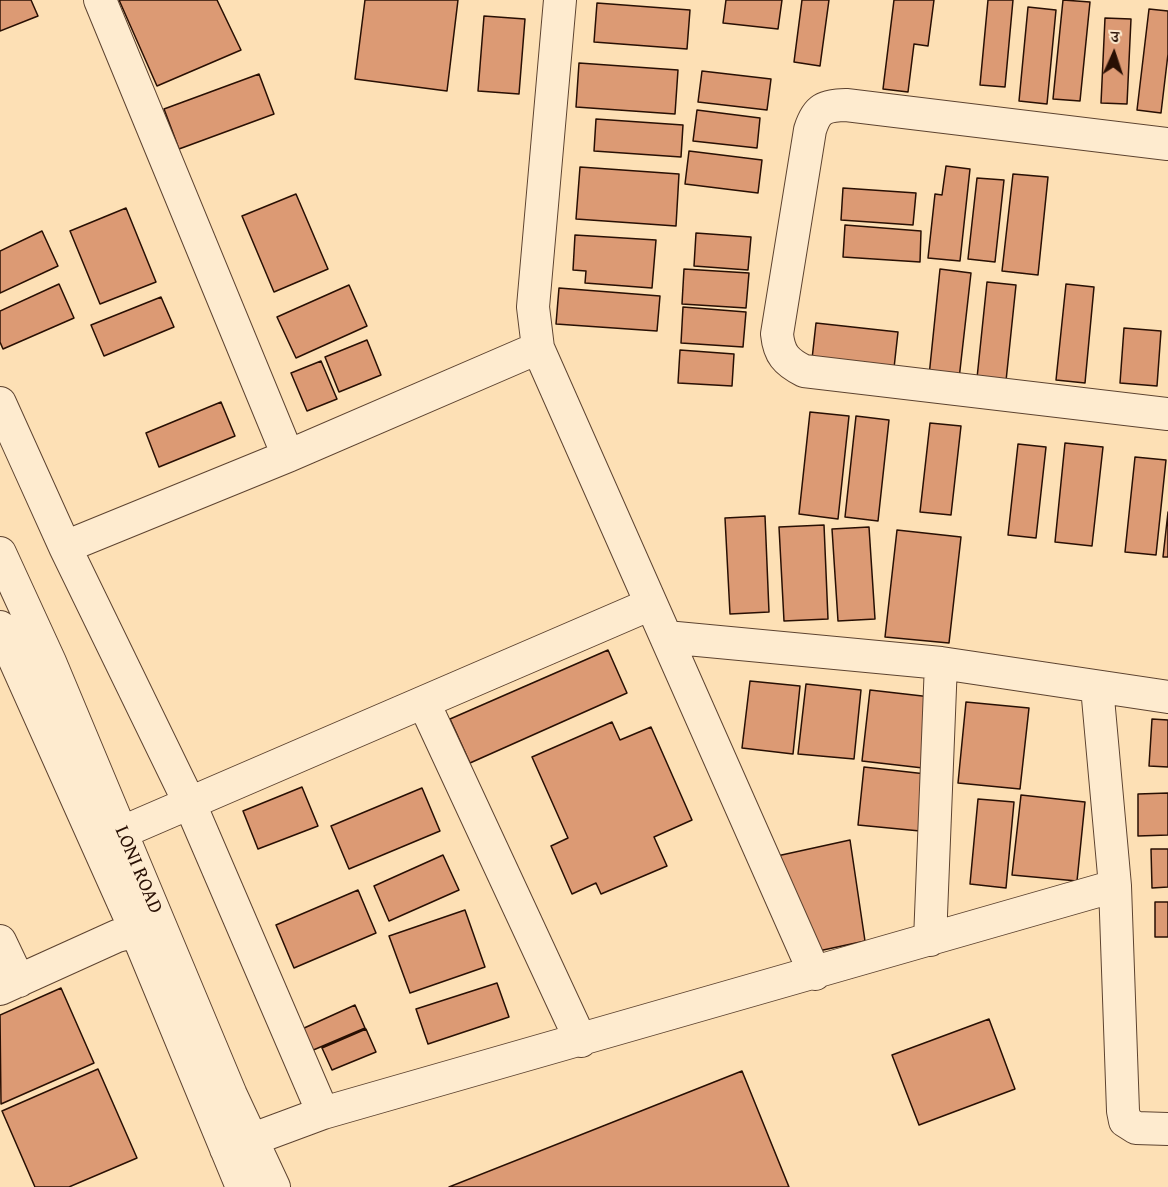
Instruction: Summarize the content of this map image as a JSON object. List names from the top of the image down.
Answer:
{
  "streets": {
    "street": ["LONI ROAD"]
  },
  "north": "top"
}
